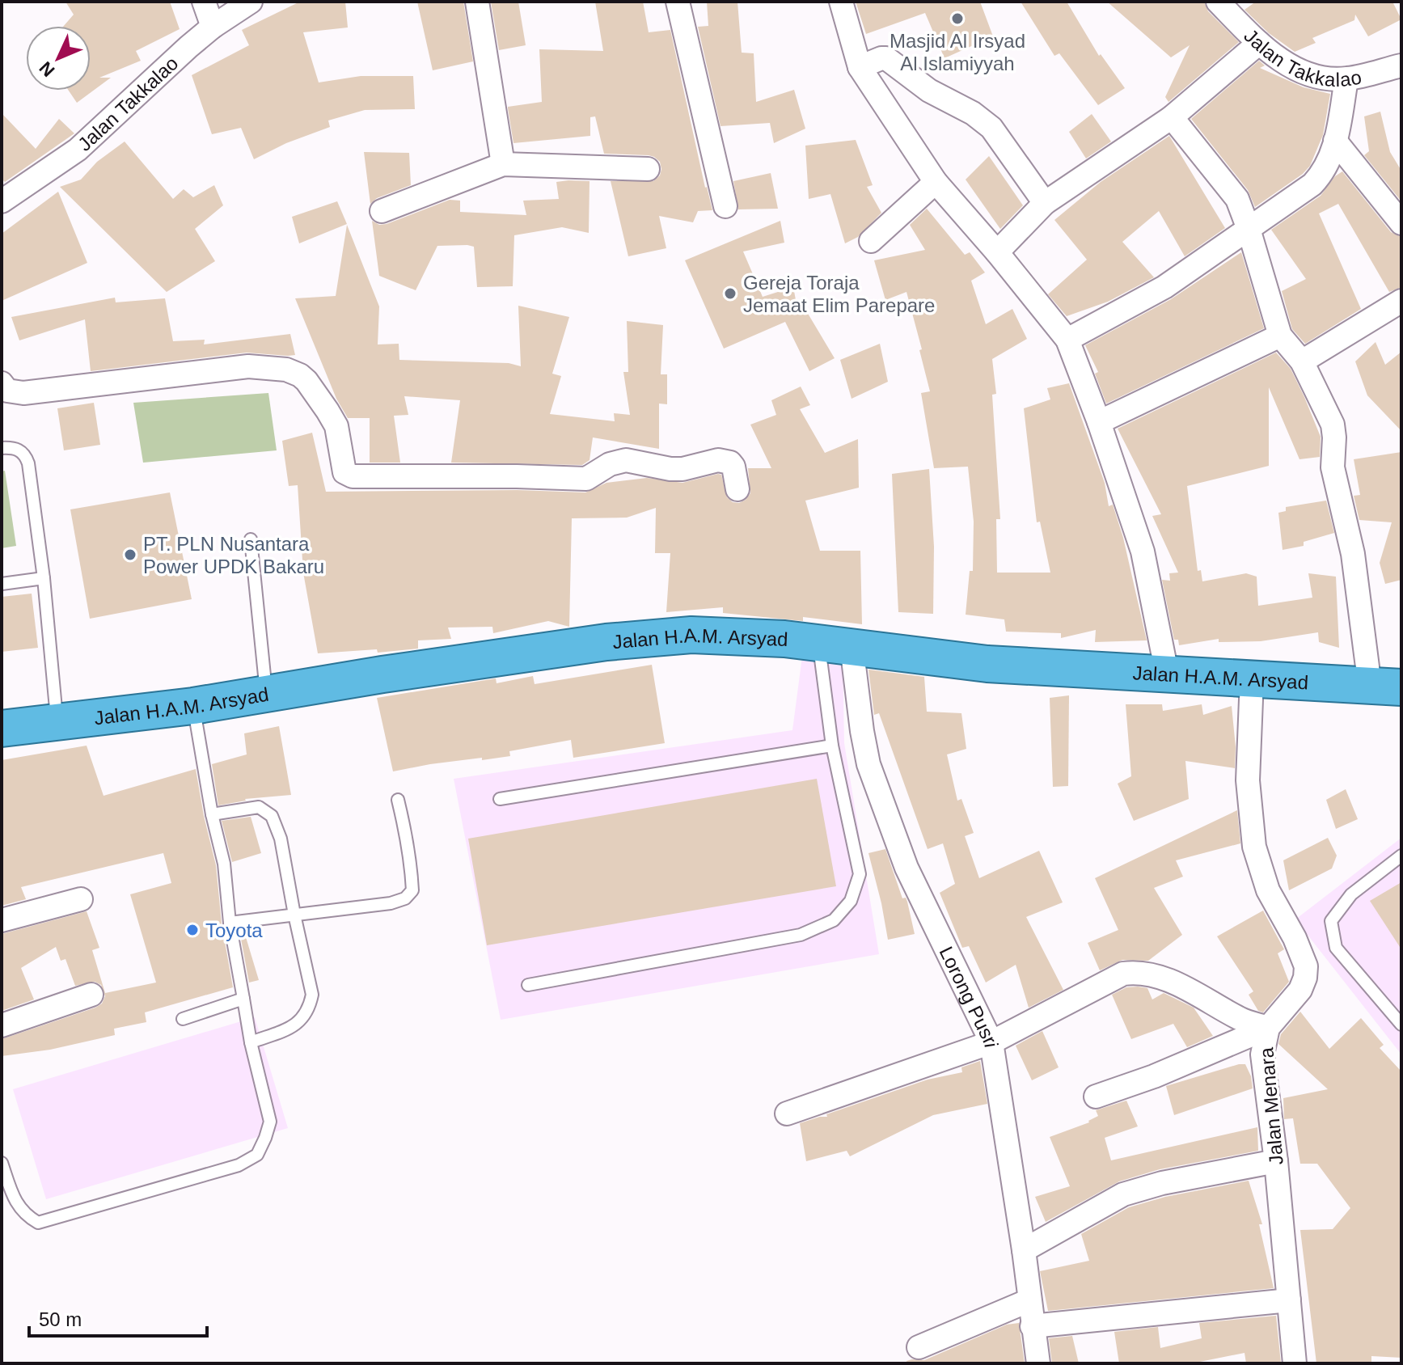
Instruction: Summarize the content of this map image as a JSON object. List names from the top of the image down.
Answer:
{
  "streets": {
    "highway": ["Jalan H.A.M. Arsyad"],
    "street": ["Jalan Takkalao", "Lorong Pusri", "Jalan Menara"]
  },
  "crossings": [
    ["Jalan H.A.M. Arsyad", "Lorong Pusri"],
    ["Jalan H.A.M. Arsyad", "Jalan Menara"]
  ],
  "places": [
    "Masjid Al Irsyad Al Islamiyyah",
    "Gereja Toraja Jemaat Elim Parepare",
    "PT. PLN Nusantara Power UPDK Bakaru",
    "Toyota"
  ],
  "scale_bar": "50 m",
  "north": "bottom left"
}
